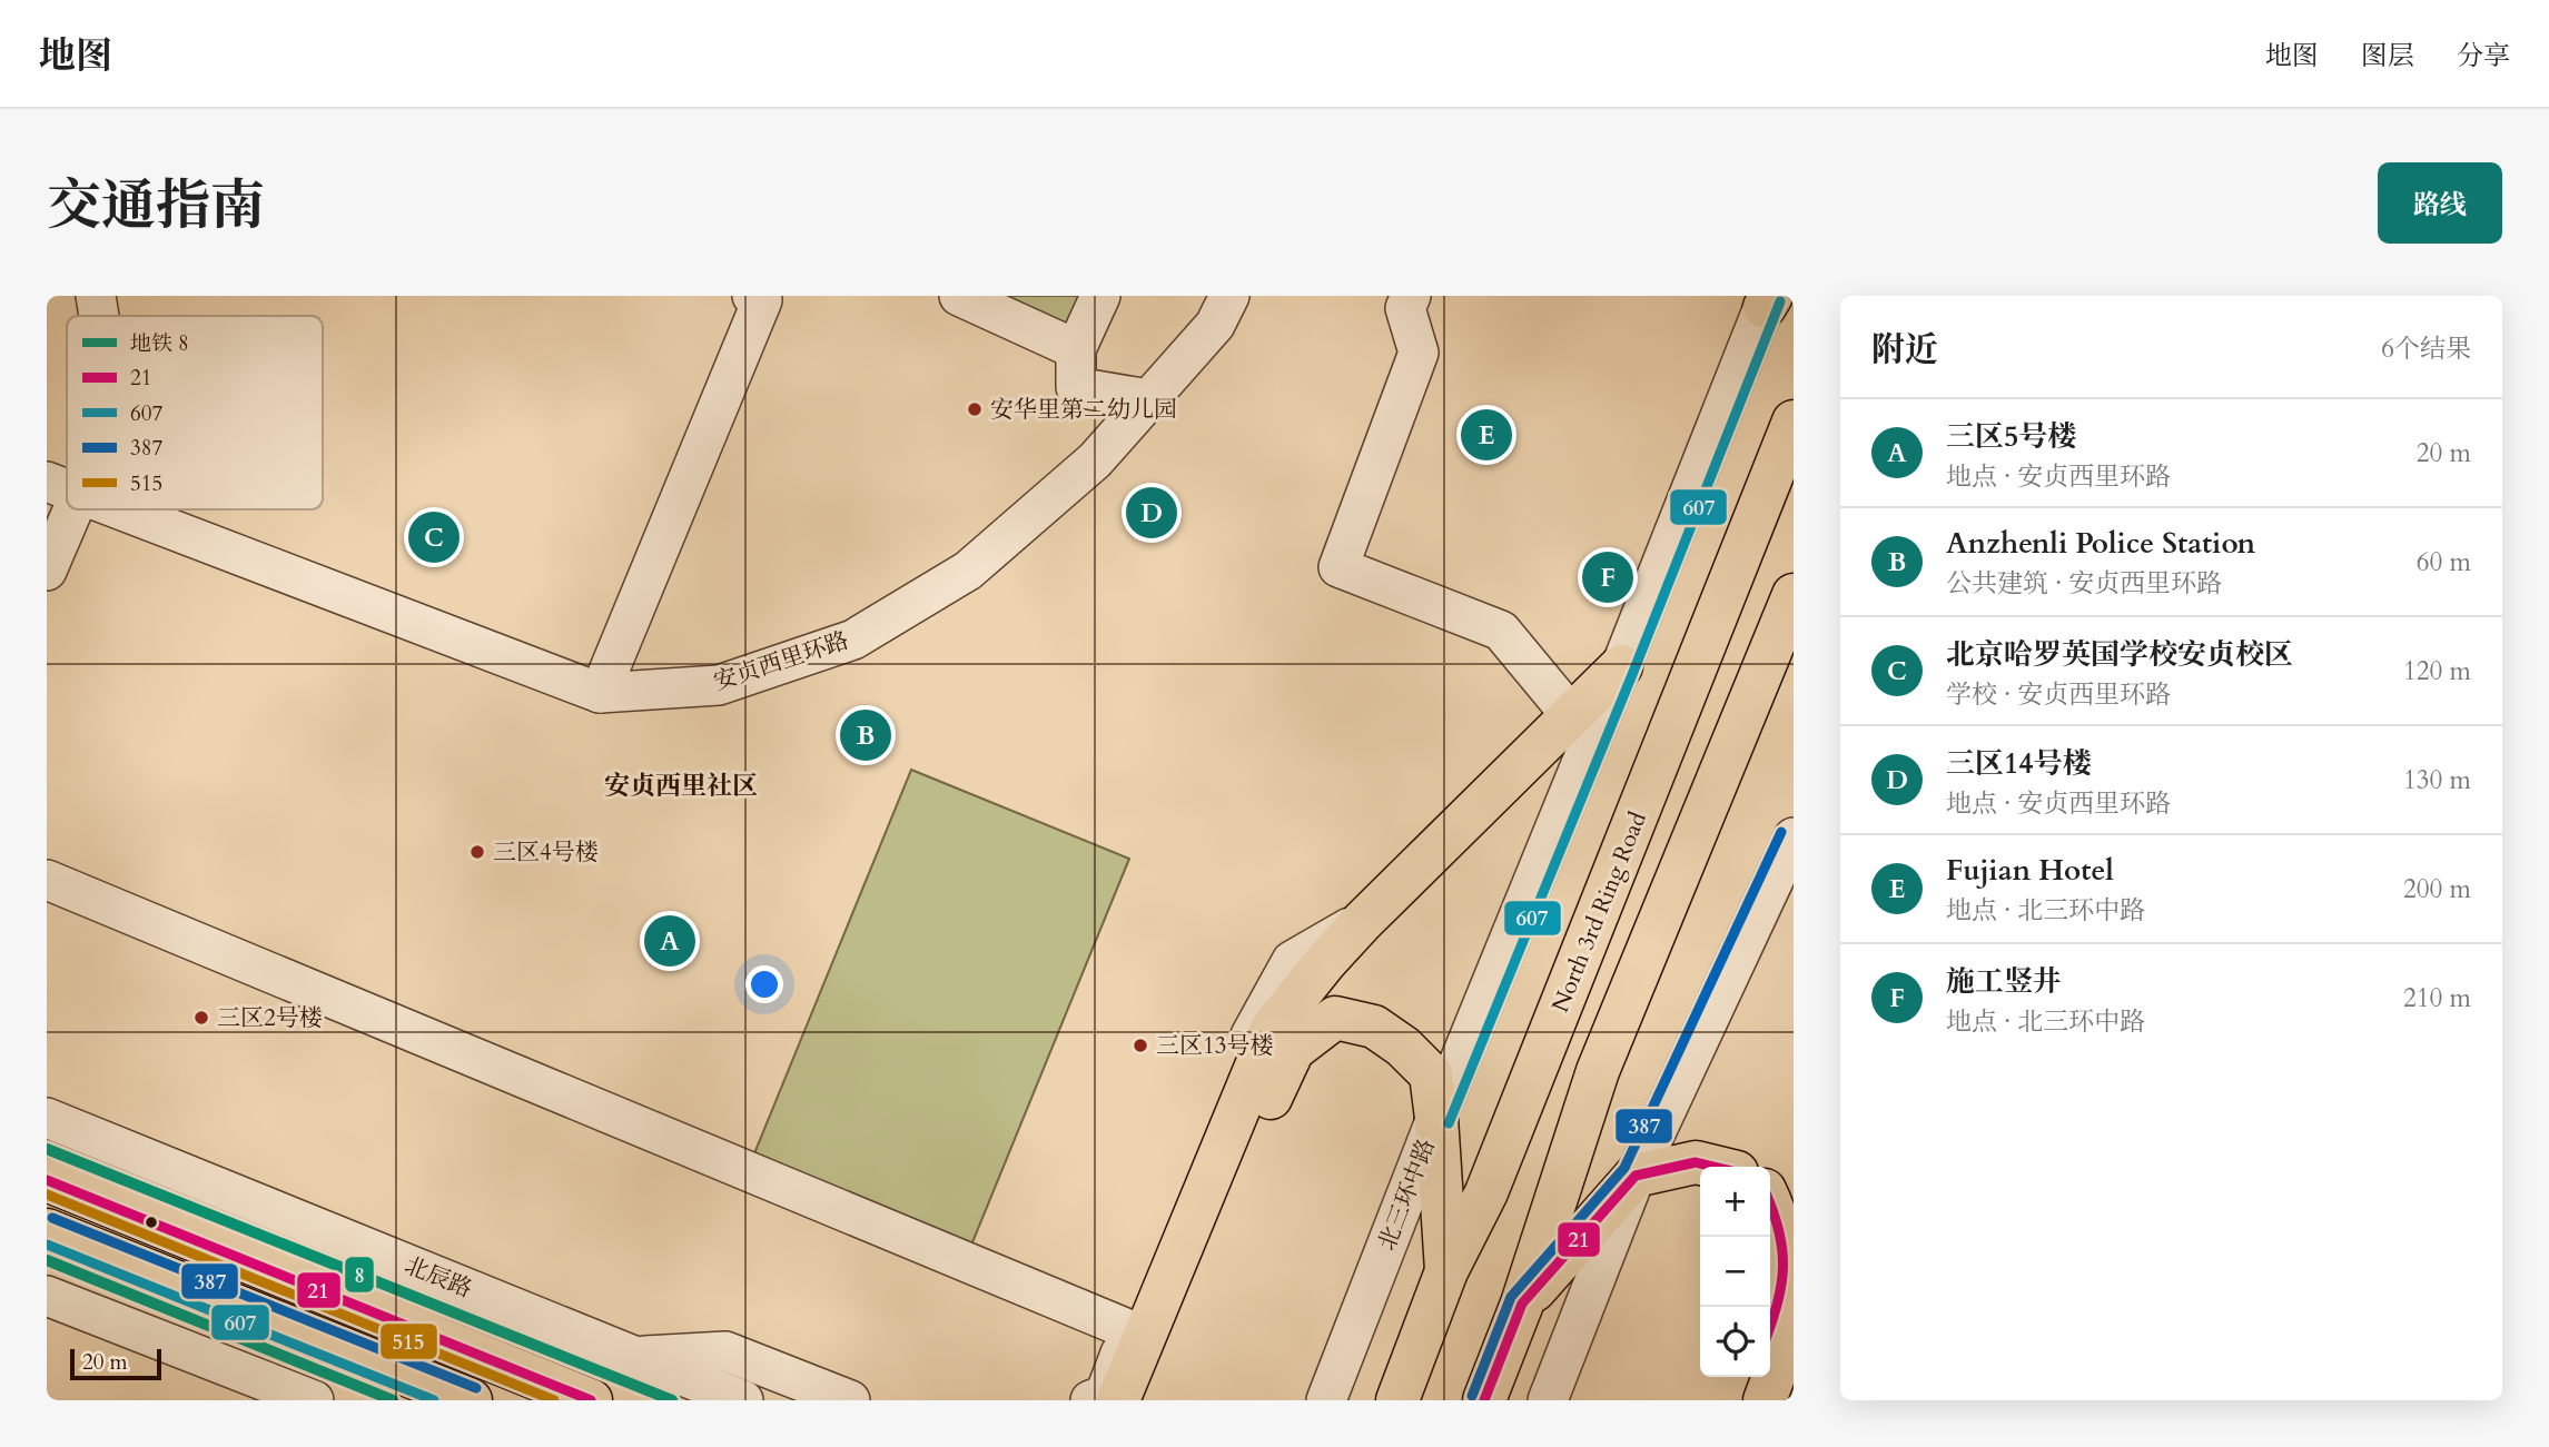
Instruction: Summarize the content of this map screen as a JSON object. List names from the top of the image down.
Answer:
{
  "streets": {
    "main road": ["North 3rd Ring Road"],
    "street": ["安贞西里环路", "北三环中路", "北辰路"]
  },
  "districts": ["安贞西里社区"],
  "places": [
    "安华里第二幼儿园",
    "三区4号楼",
    "三区2号楼",
    "三区13号楼"
  ],
  "lines": [
    "transit line 607",
    "transit line 387",
    "metro line 8",
    "transit line 21",
    "transit line 515"
  ],
  "legend": [
    "地铁 8",
    "21",
    "607",
    "387",
    "515"
  ],
  "scale_bar": "20 m",
  "page": {
    "header": "地图",
    "nav": ["地图", "图层", "分享"],
    "title": "交通指南",
    "buttons": "路线",
    "heading": ["附近", "6个结果"],
    "list": [
      {
        "mark": "A",
        "name": "三区5号楼",
        "note": "地点 · 安贞西里环路",
        "value": "20 m"
      },
      {
        "mark": "B",
        "name": "Anzhenli Police Station",
        "note": "公共建筑 · 安贞西里环路",
        "value": "60 m"
      },
      {
        "mark": "C",
        "name": "北京哈罗英国学校安贞校区",
        "note": "学校 · 安贞西里环路",
        "value": "120 m"
      },
      {
        "mark": "D",
        "name": "三区14号楼",
        "note": "地点 · 安贞西里环路",
        "value": "130 m"
      },
      {
        "mark": "E",
        "name": "Fujian Hotel",
        "note": "地点 · 北三环中路",
        "value": "200 m"
      },
      {
        "mark": "F",
        "name": "施工竖井",
        "note": "地点 · 北三环中路",
        "value": "210 m"
      }
    ],
    "pins": [
      "E",
      "D",
      "C",
      "F",
      "B",
      "A"
    ],
    "map_buttons": ["+", "−"],
    "scale": "20 m"
  }
}
